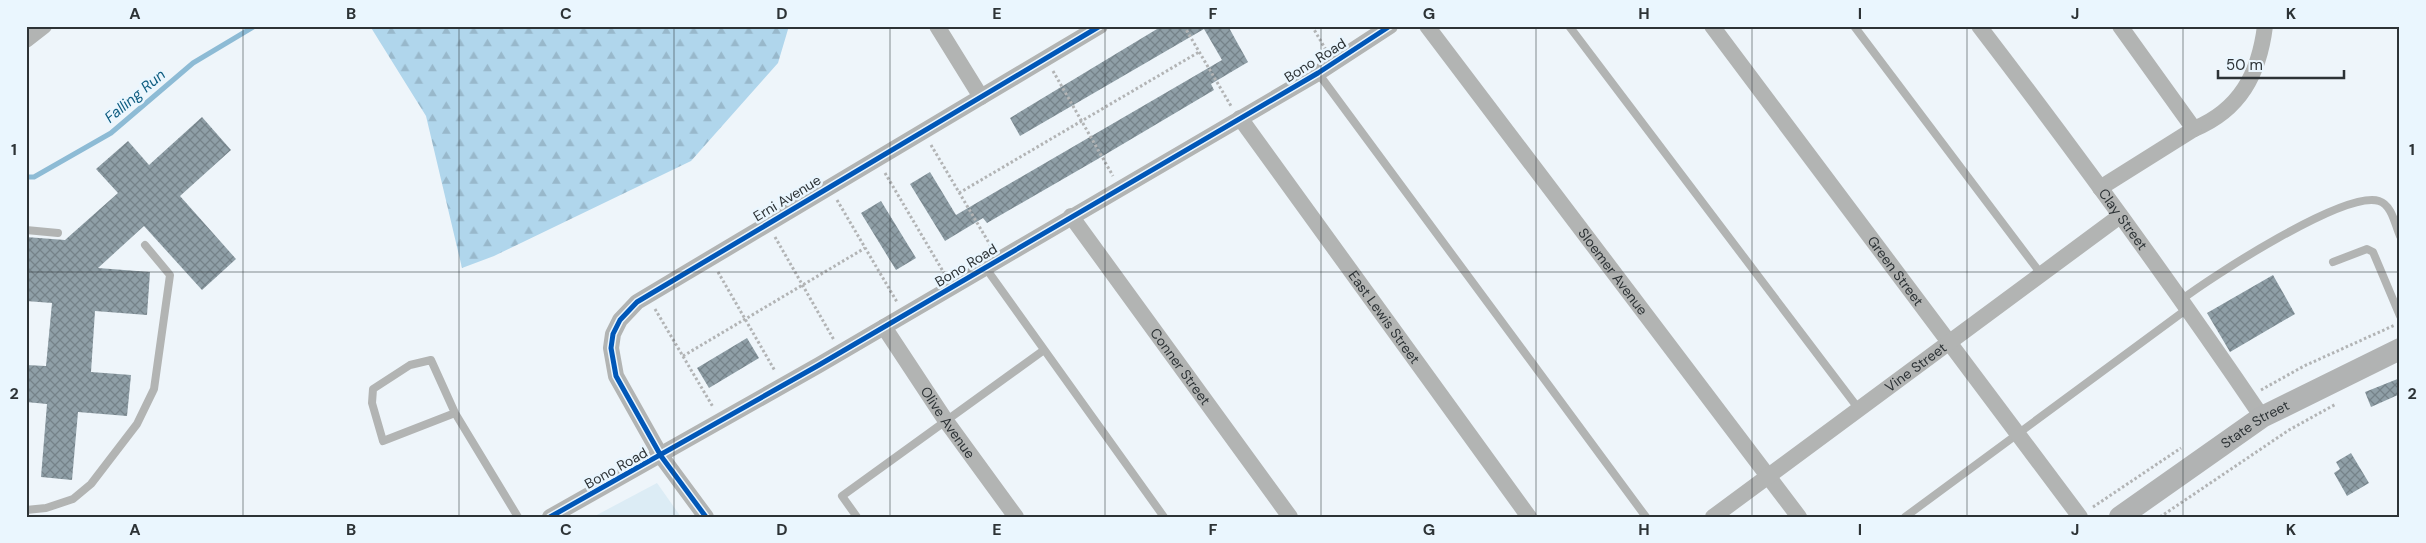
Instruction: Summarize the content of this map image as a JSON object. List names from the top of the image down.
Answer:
{
  "streets": {
    "main road": ["State Street"],
    "street": [
      "Bono Road",
      "Erni Avenue",
      "Clay Street",
      "Sloemer Avenue",
      "Green Street",
      "East Lewis Street",
      "Conner Street",
      "Vine Street",
      "Olive Avenue"
    ]
  },
  "crossings": [
    ["Bono Road", "Erni Avenue"],
    ["Bono Road", "East Lewis Street"],
    ["Bono Road", "Conner Street"],
    ["Bono Road", "Olive Avenue"],
    ["Clay Street", "Vine Street"],
    ["Clay Street", "State Street"],
    ["Sloemer Avenue", "Vine Street"],
    ["Green Street", "Vine Street"]
  ],
  "water": ["Falling Run"],
  "scale_bar": "50 m",
  "grid": {
    "columns": [
      "A",
      "B",
      "C",
      "D",
      "E",
      "F",
      "G",
      "H",
      "I",
      "J",
      "K"
    ],
    "rows": ["1", "2"]
  }
}
